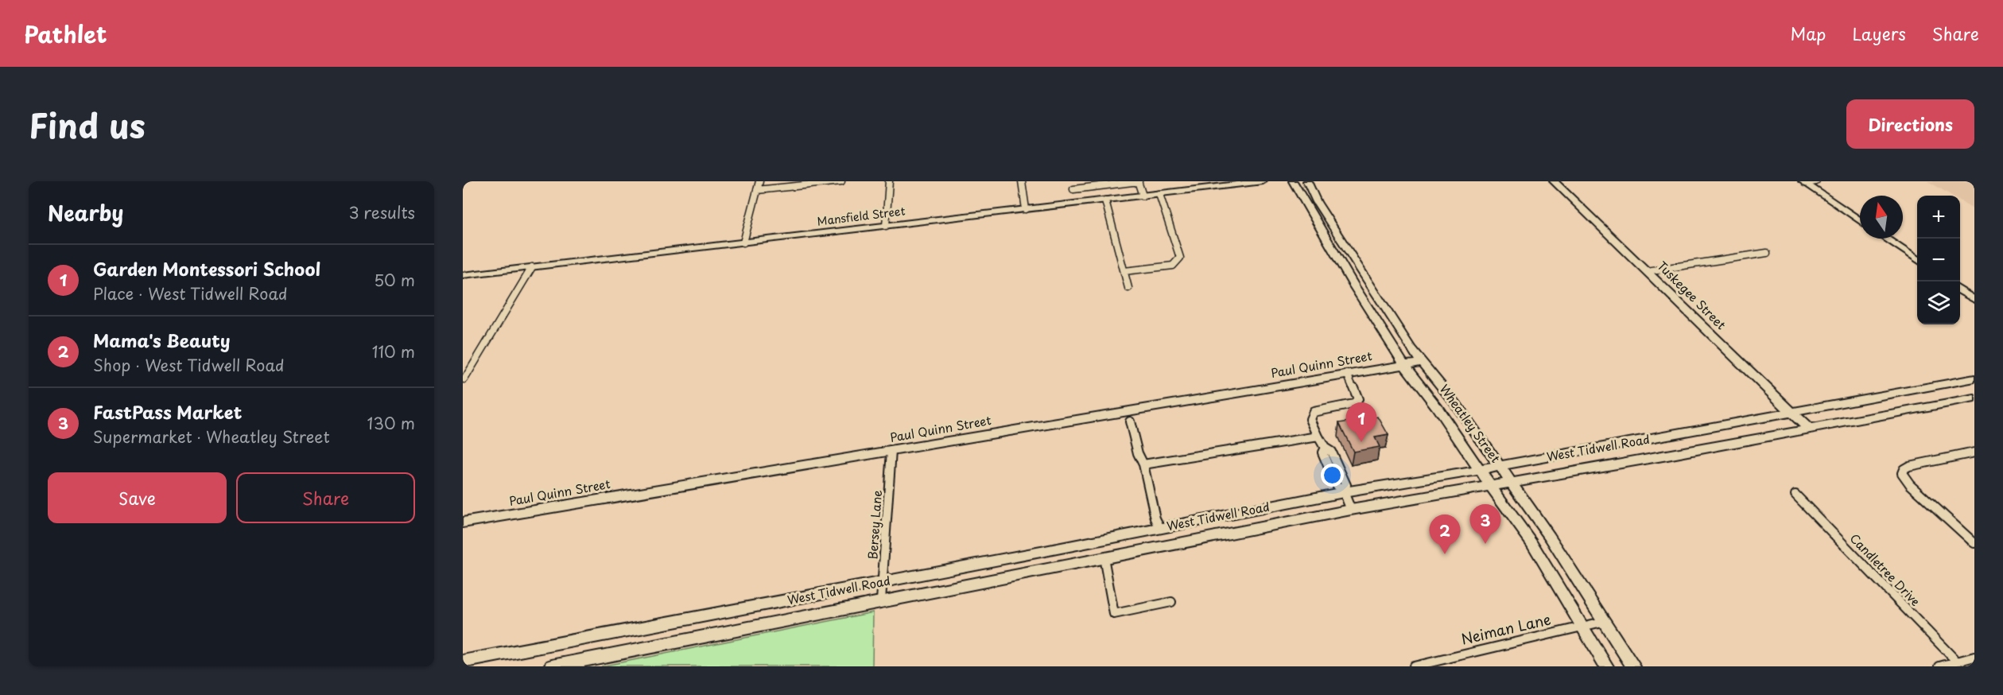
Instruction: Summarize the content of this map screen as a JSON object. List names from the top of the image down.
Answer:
{
  "streets": {
    "main road": [
      "Mansfield Street",
      "Tuskegee Street",
      "Paul Quinn Street",
      "Wheatley Street",
      "West Tidwell Road"
    ],
    "street": ["Bersey Lane", "Candletree Drive", "Neiman Lane"]
  },
  "crossings": [
    ["Tuskegee Street", "West Tidwell Road"],
    ["Paul Quinn Street", "Wheatley Street"],
    ["Paul Quinn Street", "Bersey Lane"],
    ["Wheatley Street", "West Tidwell Road"],
    ["Wheatley Street", "Neiman Lane"],
    ["West Tidwell Road", "Bersey Lane"]
  ],
  "north": "top",
  "page": {
    "header": "Pathlet",
    "nav": ["Map", "Layers", "Share"],
    "title": "Find us",
    "buttons": [
      "Directions",
      ["Save", "Share"]
    ],
    "heading": ["Nearby", "3 results"],
    "map_buttons": ["+", "−"],
    "list": [
      {
        "mark": "1",
        "name": "Garden Montessori School",
        "note": "Place · West Tidwell Road",
        "value": "50 m"
      },
      {
        "mark": "2",
        "name": "Mama's Beauty",
        "note": "Shop · West Tidwell Road",
        "value": "110 m"
      },
      {
        "mark": "3",
        "name": "FastPass Market",
        "note": "Supermarket · Wheatley Street",
        "value": "130 m"
      }
    ],
    "pins": ["1", "3", "2"]
  }
}
